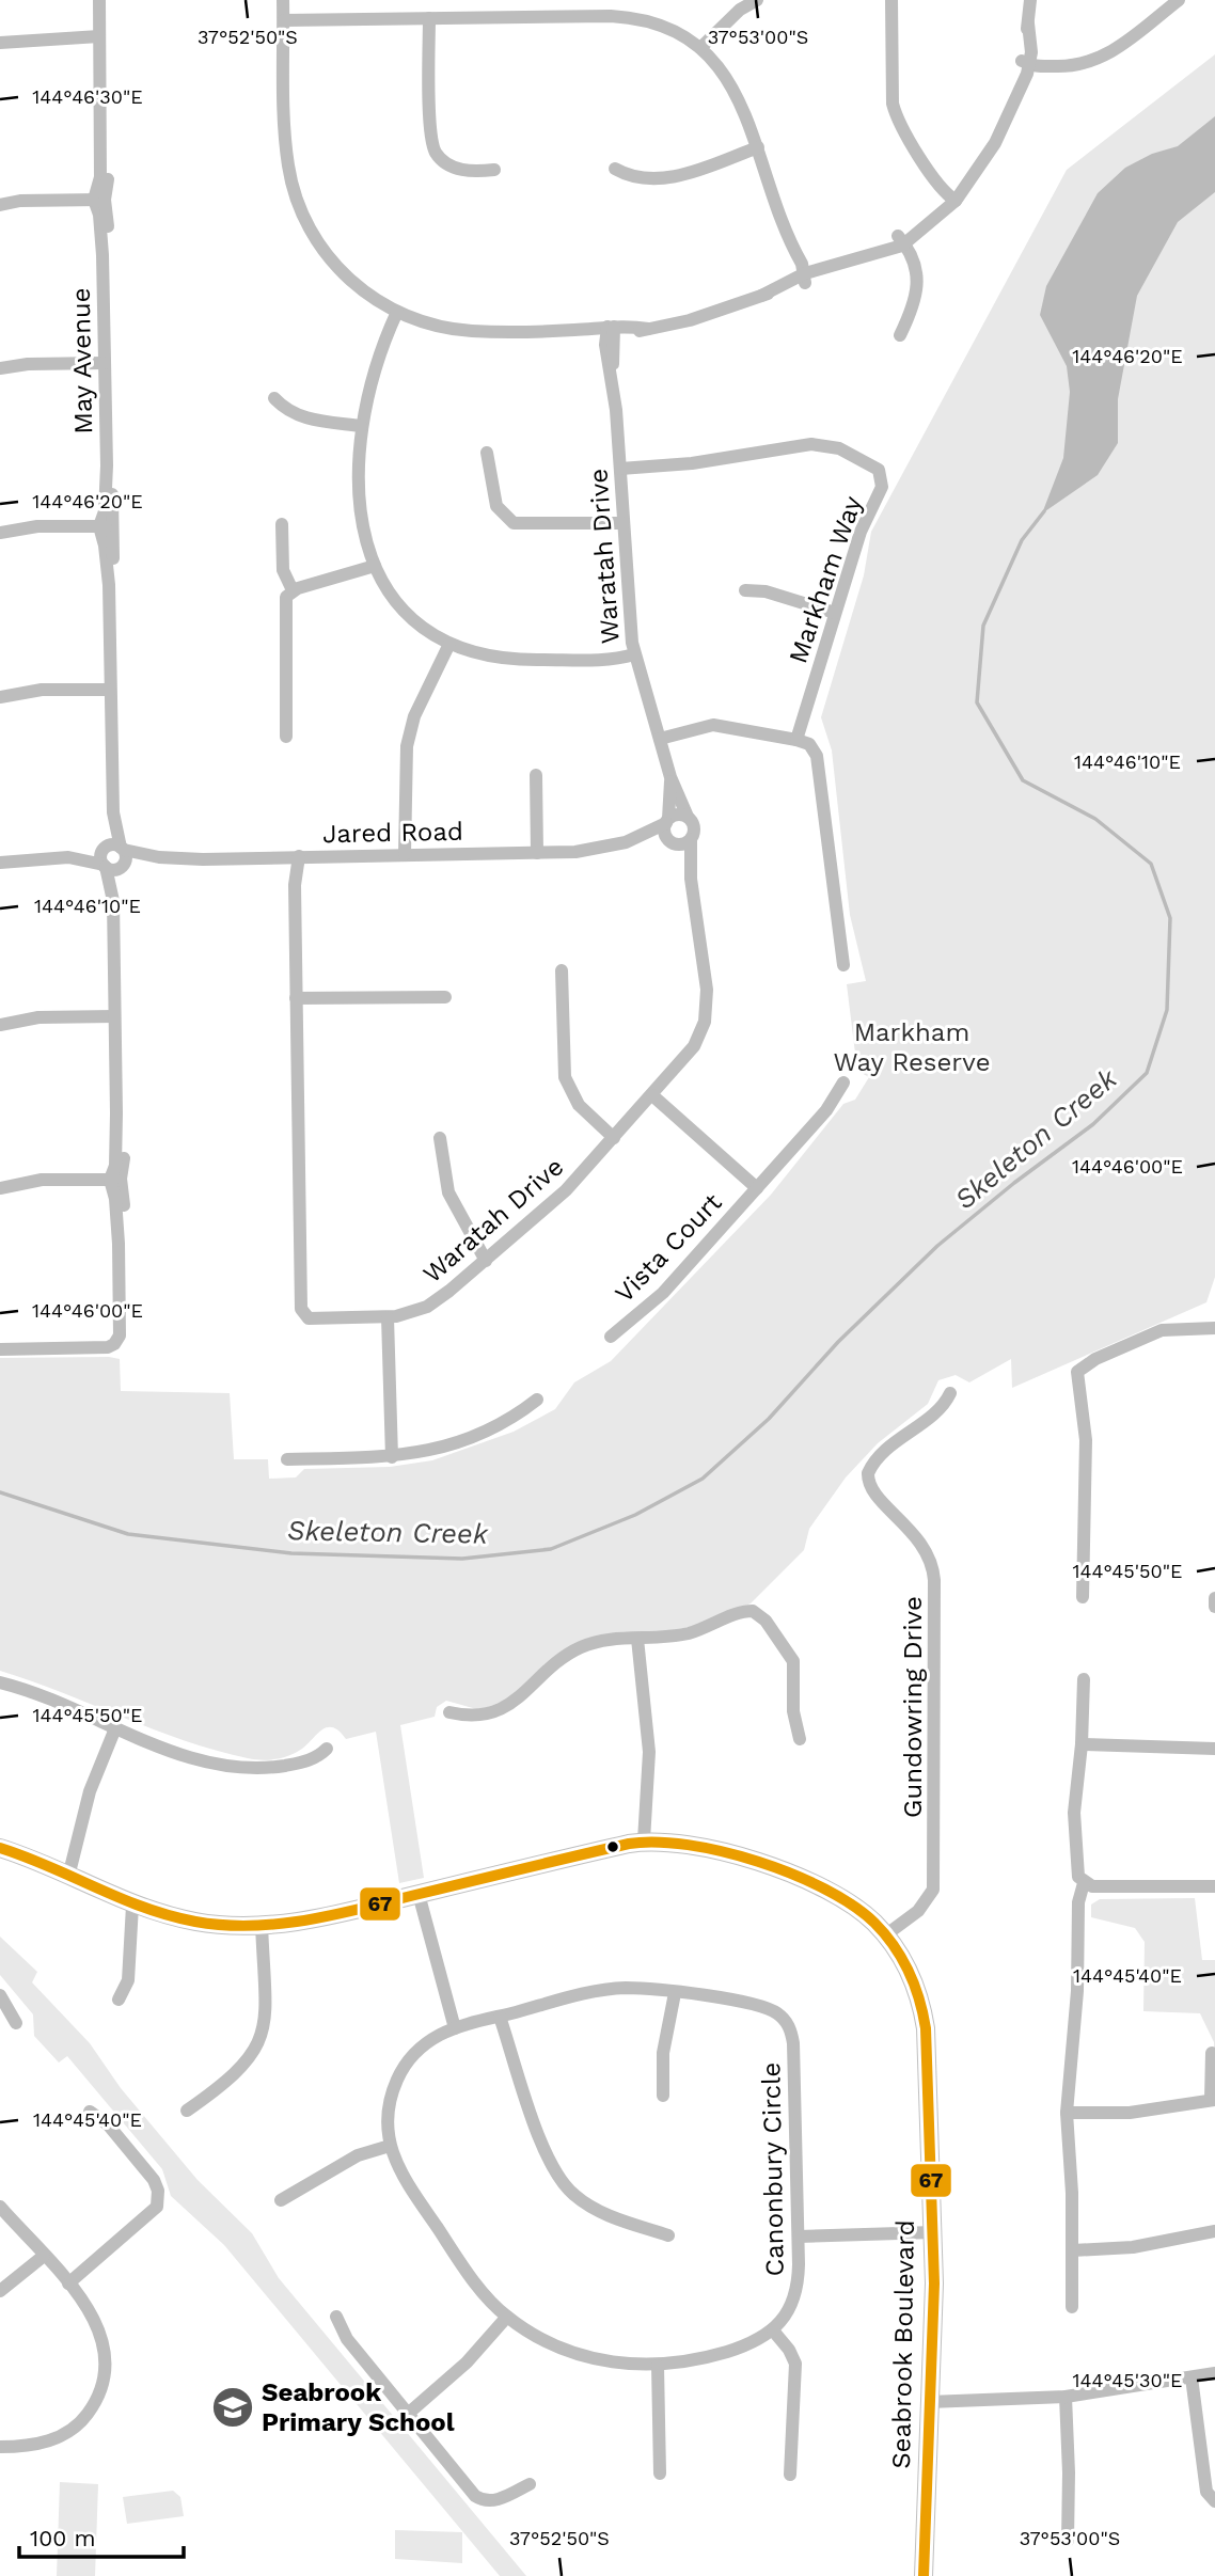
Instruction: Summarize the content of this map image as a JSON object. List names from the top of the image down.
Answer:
{
  "streets": {
    "street": [
      "May Avenue",
      "Waratah Drive",
      "Markham Way",
      "Jared Road",
      "Vista Court",
      "Gundowring Drive",
      "Canonbury Circle",
      "Seabrook Boulevard"
    ]
  },
  "crossings": [
    ["May Avenue", "Jared Road"],
    ["Waratah Drive", "Markham Way"],
    ["Waratah Drive", "Jared Road"],
    ["Waratah Drive", "Vista Court"],
    ["Gundowring Drive", "Seabrook Boulevard"]
  ],
  "water": ["Skeleton Creek"],
  "parks": ["Markham Way Reserve"],
  "places": {
    "school or university": ["Seabrook Primary School"]
  },
  "lines": ["transit line 67"],
  "scale_bar": "100 m",
  "coordinates": [
    "37°52'50\"S",
    "37°53'00\"S",
    "144°46'30\"E",
    "144°46'20\"E",
    "144°46'10\"E",
    "144°46'00\"E",
    "144°45'50\"E",
    "144°45'40\"E",
    "144°45'30\"E"
  ]
}
